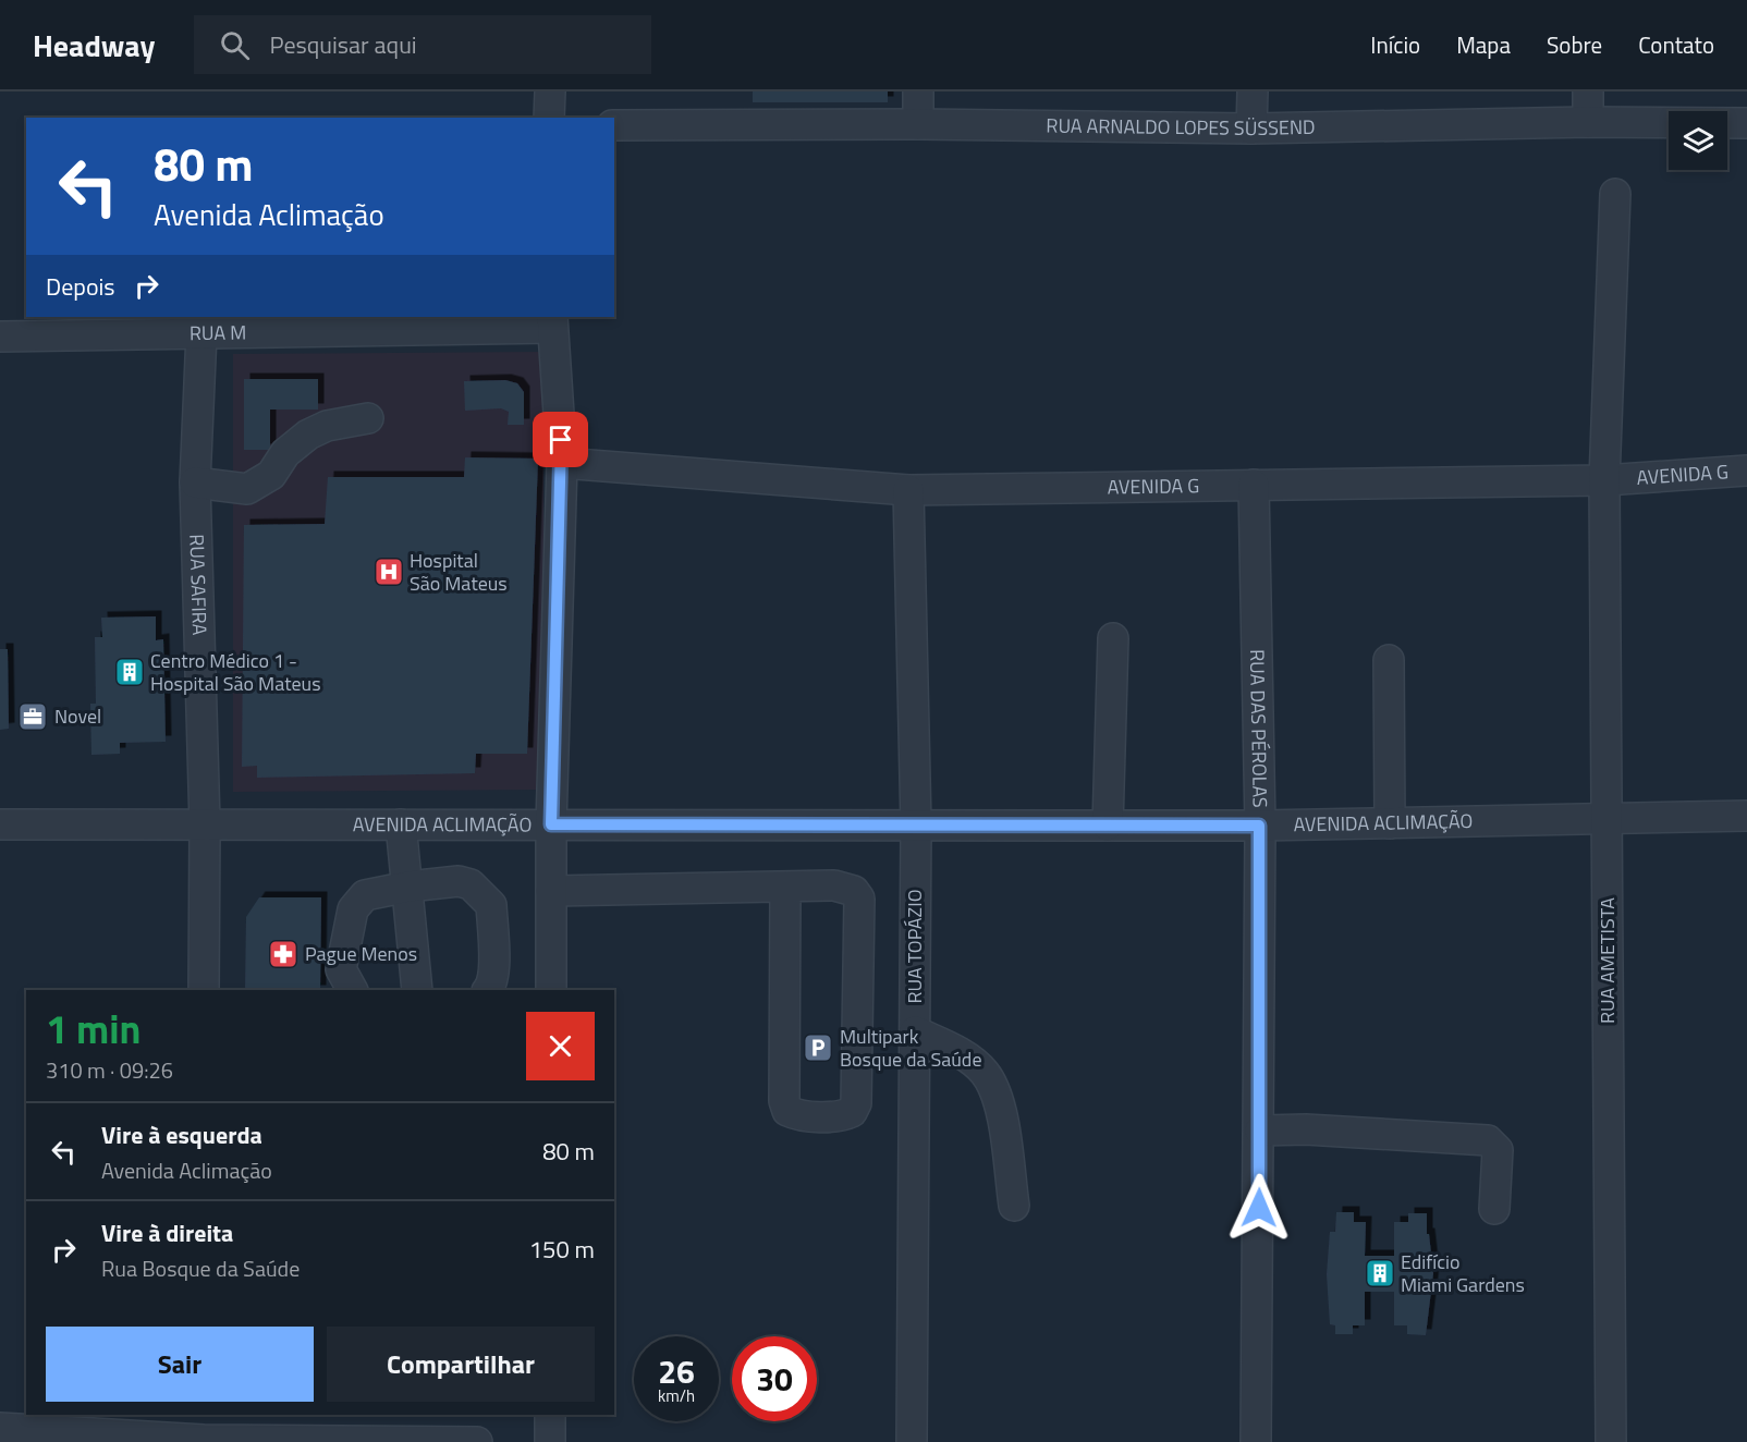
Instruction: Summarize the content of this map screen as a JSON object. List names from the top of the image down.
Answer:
{
  "streets": {
    "street": [
      "RUA ARNALDO LOPES SÜSSEND",
      "RUA M",
      "AVENIDA G",
      "RUA SAFIRA",
      "RUA DAS PÉROLAS",
      "AVENIDA ACLIMAÇÃO",
      "RUA TOPÁZIO",
      "RUA AMETISTA"
    ]
  },
  "crossings": [
    ["RUA M", "RUA SAFIRA"],
    ["AVENIDA G", "RUA DAS PÉROLAS"],
    ["AVENIDA G", "RUA TOPÁZIO"],
    ["AVENIDA G", "RUA AMETISTA"],
    ["RUA SAFIRA", "AVENIDA ACLIMAÇÃO"],
    ["RUA DAS PÉROLAS", "AVENIDA ACLIMAÇÃO"],
    ["AVENIDA ACLIMAÇÃO", "RUA TOPÁZIO"],
    ["AVENIDA ACLIMAÇÃO", "RUA AMETISTA"]
  ],
  "places": {
    "hospital": ["Hospital São Mateus"],
    "building": ["Centro Médico 1 - Hospital São Mateus", "Edifício Miami Gardens"],
    "office": ["Novel"],
    "pharmacy": ["Pague Menos"],
    "parking": ["Multipark Bosque da Saúde"]
  },
  "page": {
    "header": "Headway",
    "search": "Pesquisar aqui",
    "nav": [
      "Início",
      "Mapa",
      "Sobre",
      "Contato"
    ],
    "turn": ["80 m", "Avenida Aclimação"],
    "then": "Depois",
    "heading": ["1 min", "310 m · 09:26"],
    "list": [
      {
        "name": "Vire à esquerda",
        "note": "Avenida Aclimação",
        "value": "80 m"
      },
      {
        "name": "Vire à direita",
        "note": "Rua Bosque da Saúde",
        "value": "150 m"
      }
    ],
    "buttons": ["Sair", "Compartilhar"],
    "speed": "26 km/h",
    "limit": "30"
  }
}
